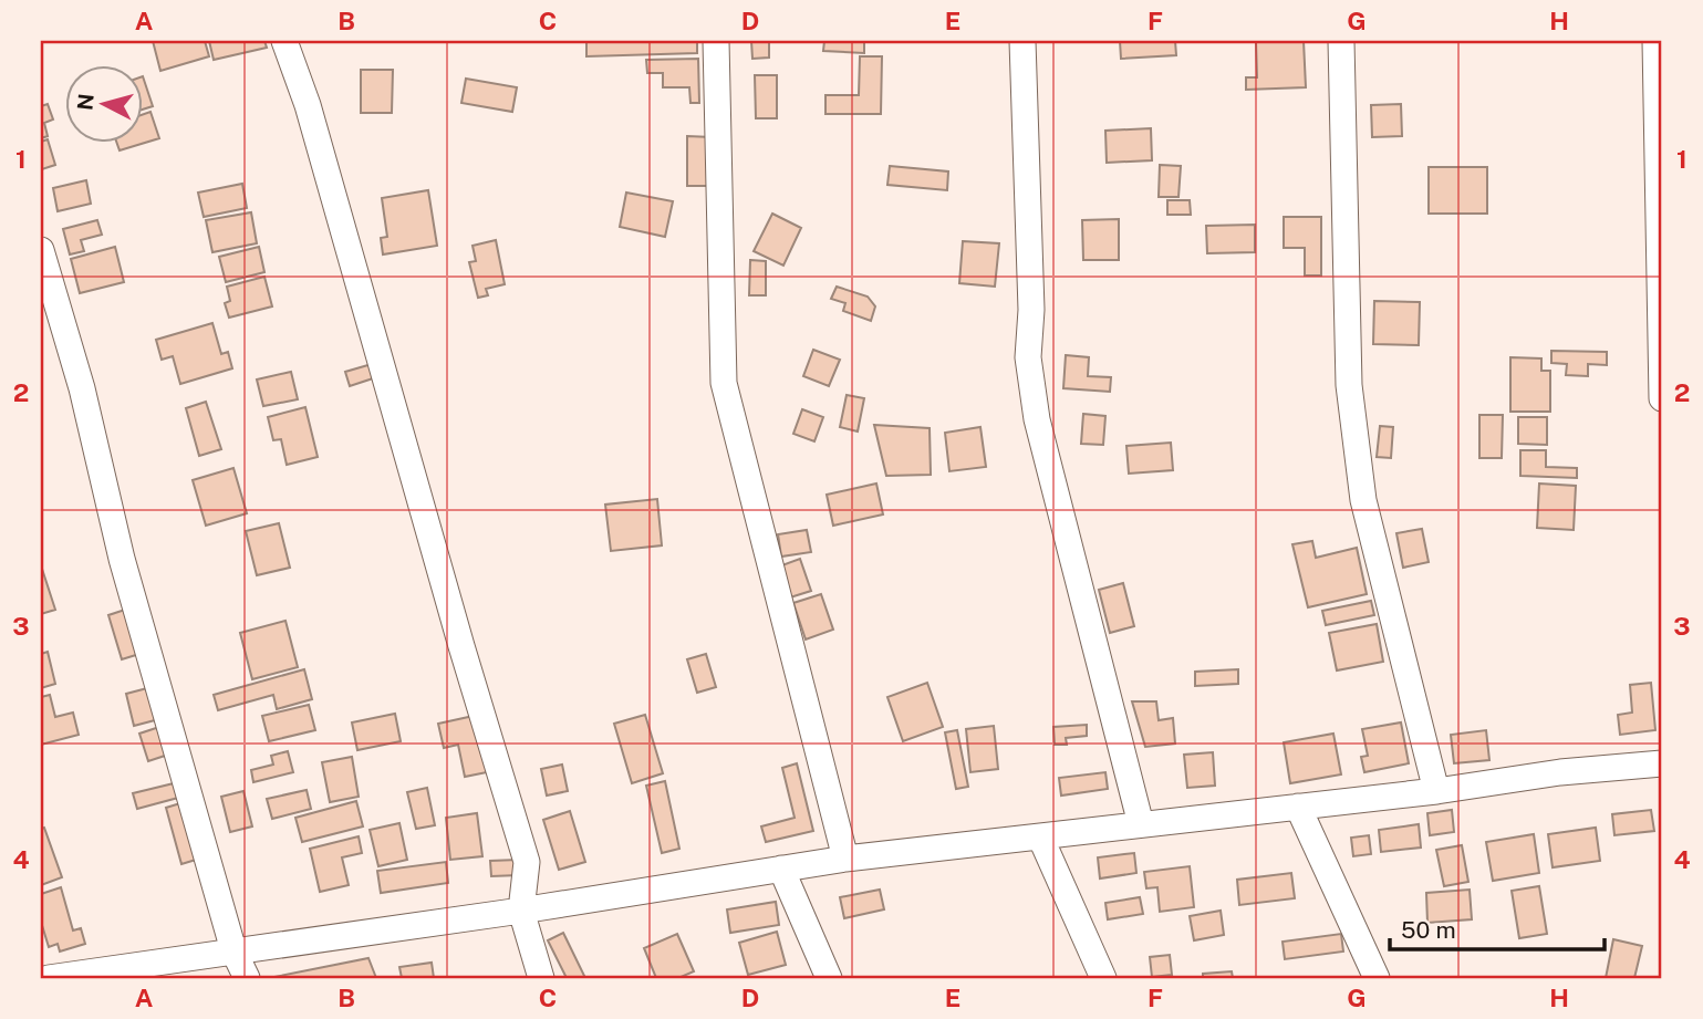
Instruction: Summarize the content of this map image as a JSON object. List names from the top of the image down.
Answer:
{
  "scale_bar": "50 m",
  "north": "left",
  "grid": {
    "columns": [
      "A",
      "B",
      "C",
      "D",
      "E",
      "F",
      "G",
      "H"
    ],
    "rows": [
      "1",
      "2",
      "3",
      "4"
    ]
  }
}
